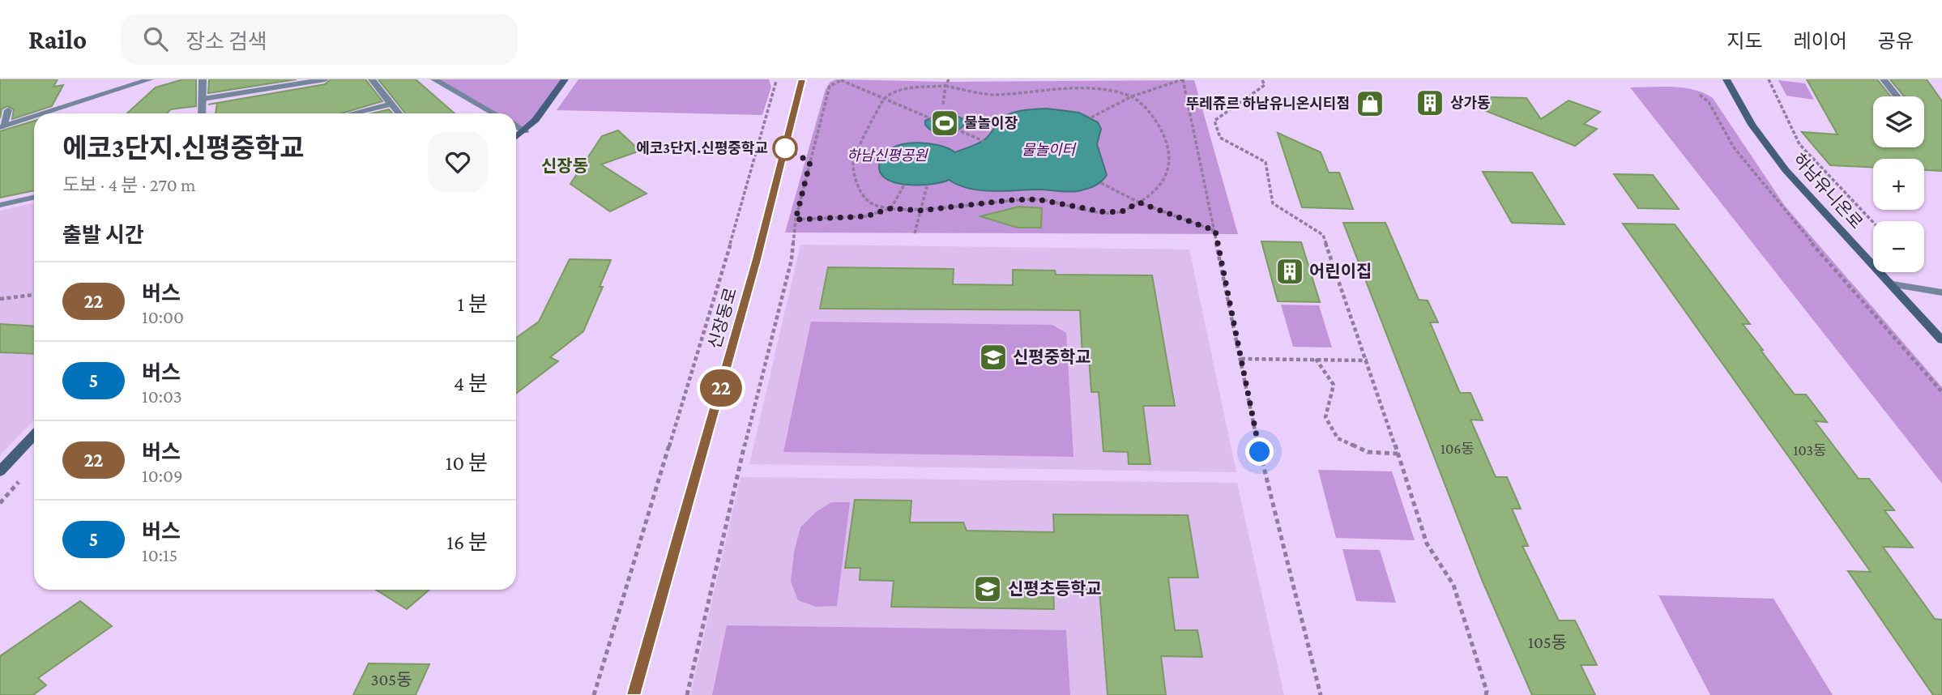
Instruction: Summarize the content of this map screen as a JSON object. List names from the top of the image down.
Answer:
{
  "streets": {
    "main road": ["하남유니온로", "신장동로"]
  },
  "districts": ["신장동"],
  "parks": ["물놀이터", "하남신평공원"],
  "places": {
    "building": ["상가동", "어린이집"],
    "shop": ["뚜레쥬르 하남유니온시티점"],
    "sports": ["물놀이장"],
    "other": ["에코3단지.신평중학교"],
    "school or university": ["신평중학교", "신평초등학교"]
  },
  "lines": ["bus line 22"],
  "house_numbers": [
    "106동",
    "103동",
    "105동",
    "305동"
  ],
  "page": {
    "header": "Railo",
    "search": "장소 검색",
    "nav": ["지도", "레이어", "공유"],
    "on_map": "22",
    "map_buttons": ["+", "−"],
    "heading": [
      ["에코3단지.신평중학교", "도보 · 4 분 · 270 m"],
      "출발 시간"
    ],
    "list": [
      {
        "mark": "22",
        "name": "버스",
        "note": "10:00",
        "value": "1 분"
      },
      {
        "mark": "5",
        "name": "버스",
        "note": "10:03",
        "value": "4 분"
      },
      {
        "mark": "22",
        "name": "버스",
        "note": "10:09",
        "value": "10 분"
      },
      {
        "mark": "5",
        "name": "버스",
        "note": "10:15",
        "value": "16 분"
      }
    ]
  }
}
